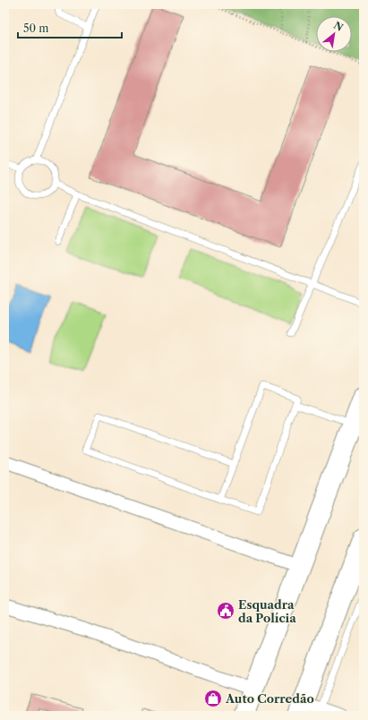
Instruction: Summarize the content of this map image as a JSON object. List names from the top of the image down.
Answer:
{
  "places": {
    "public building": ["Esquadra da Polícia"],
    "shop": ["Auto Corredão"]
  },
  "scale_bar": "50 m",
  "north": "top right"
}
